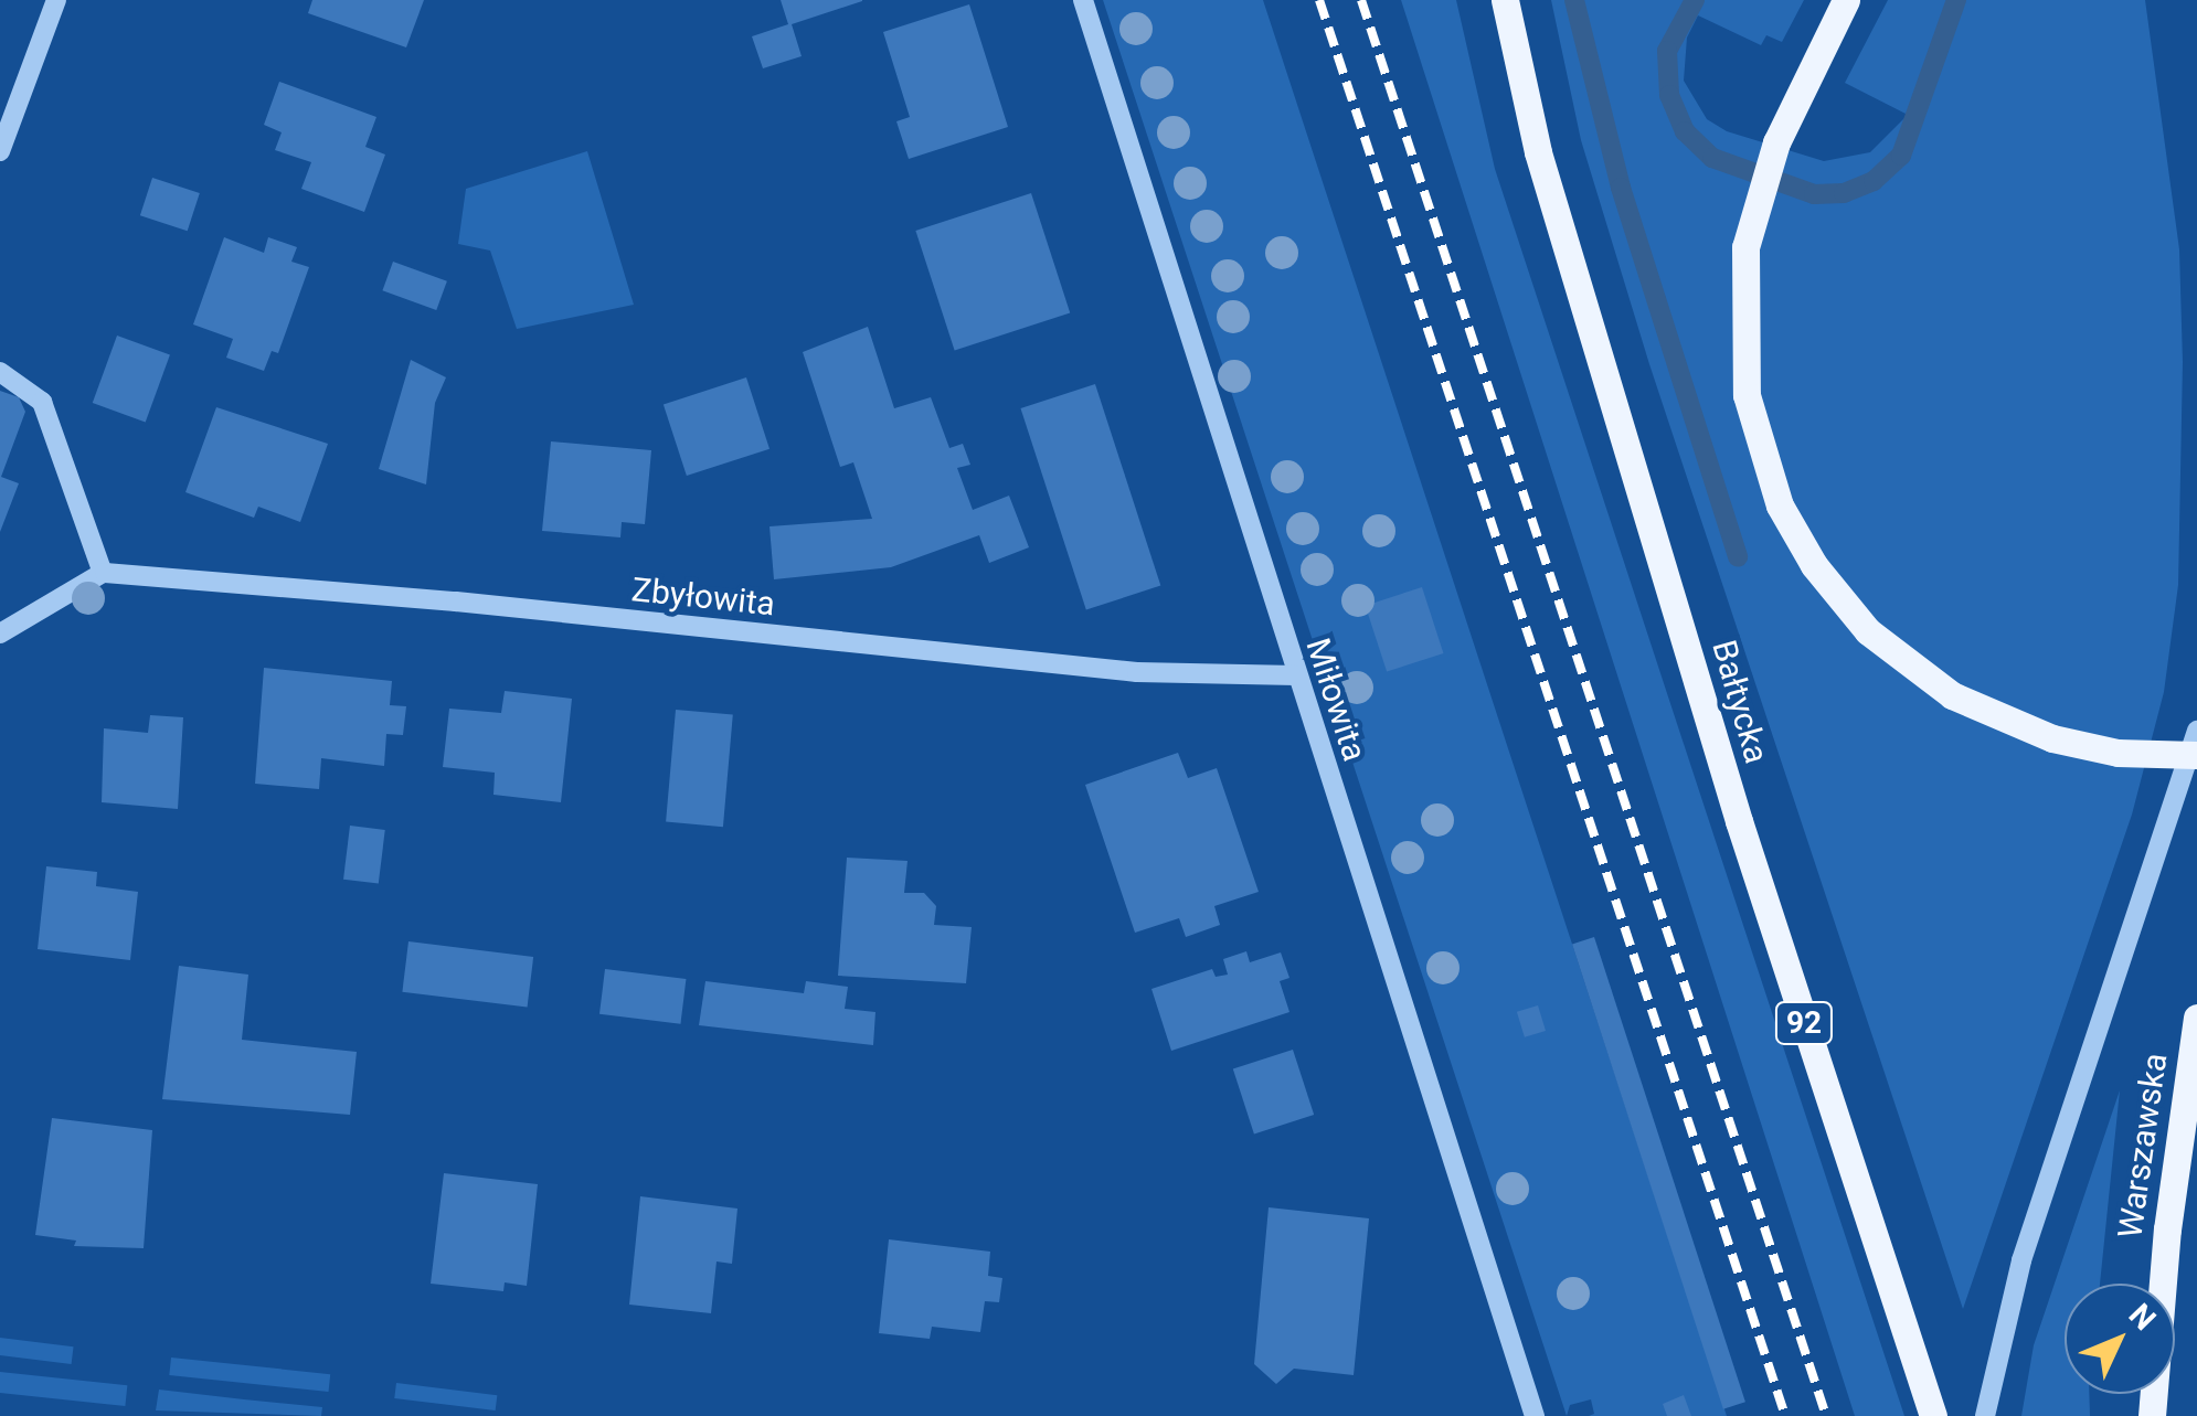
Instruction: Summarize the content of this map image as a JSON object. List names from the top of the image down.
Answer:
{
  "streets": {
    "main road": ["Bałtycka", "92", "Warszawska"],
    "street": ["Zbyłowita", "Miłowita"]
  },
  "crossings": [
    ["Zbyłowita", "Miłowita"]
  ],
  "north": "top right"
}
